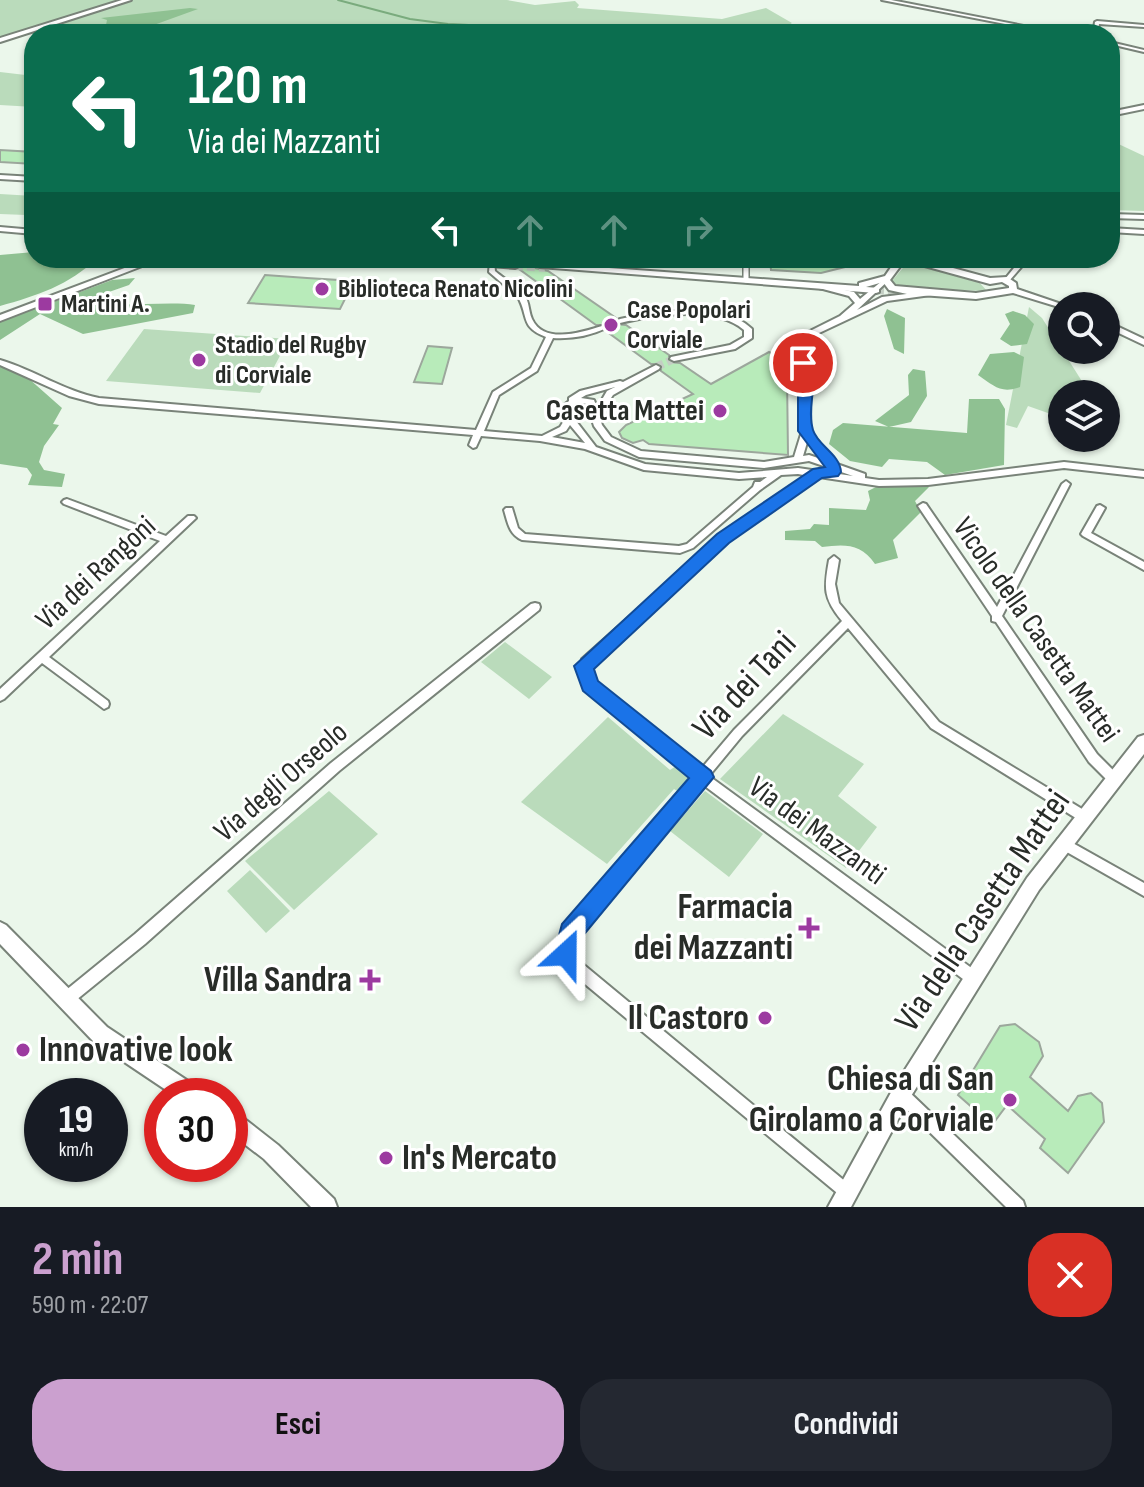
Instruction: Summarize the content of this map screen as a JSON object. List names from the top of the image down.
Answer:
{
  "streets": {
    "main road": ["Via della Casetta Mattei"],
    "street": [
      "Via dei Rangoni",
      "Vicolo della Casetta Mattei",
      "Via dei Tani",
      "Via degli Orseolo",
      "Via dei Mazzanti"
    ]
  },
  "crossings": [
    ["Vicolo della Casetta Mattei", "Via della Casetta Mattei"],
    ["Via dei Tani", "Via dei Mazzanti"],
    ["Via dei Tani", "Via della Casetta Mattei"],
    ["Via dei Mazzanti", "Via della Casetta Mattei"]
  ],
  "places": {
    "other": [
      "Biblioteca Renato Nicolini",
      "Case Popolari Corviale",
      "Stadio del Rugby di Corviale",
      "Casetta Mattei",
      "Il Castoro",
      "Innovative look",
      "Chiesa di San Girolamo a Corviale",
      "In's Mercato"
    ],
    "transit": ["Martini A."],
    "health": ["Farmacia dei Mazzanti", "Villa Sandra"]
  },
  "page": {
    "turn": ["120 m", "Via dei Mazzanti"],
    "speed": "19 km/h",
    "limit": "30",
    "heading": ["2 min", "590 m · 22:07"],
    "buttons": ["Esci", "Condividi"]
  }
}
